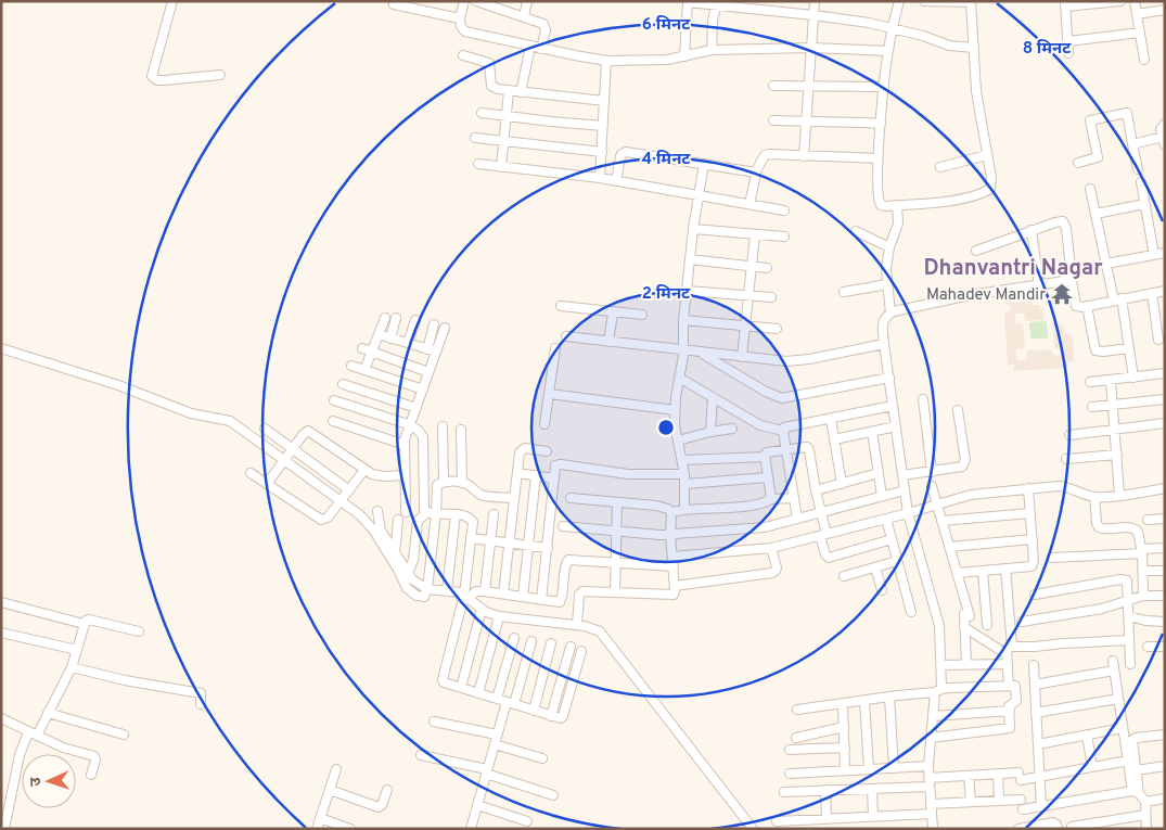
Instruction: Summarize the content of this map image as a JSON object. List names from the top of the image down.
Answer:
{
  "districts": ["Dhanvantri Nagar"],
  "places": {
    "temple": ["Mahadev Mandir"]
  },
  "north": "left",
  "rings": [
    "6 मिनट",
    "8 मिनट",
    "4 मिनट",
    "2 मिनट"
  ]
}
